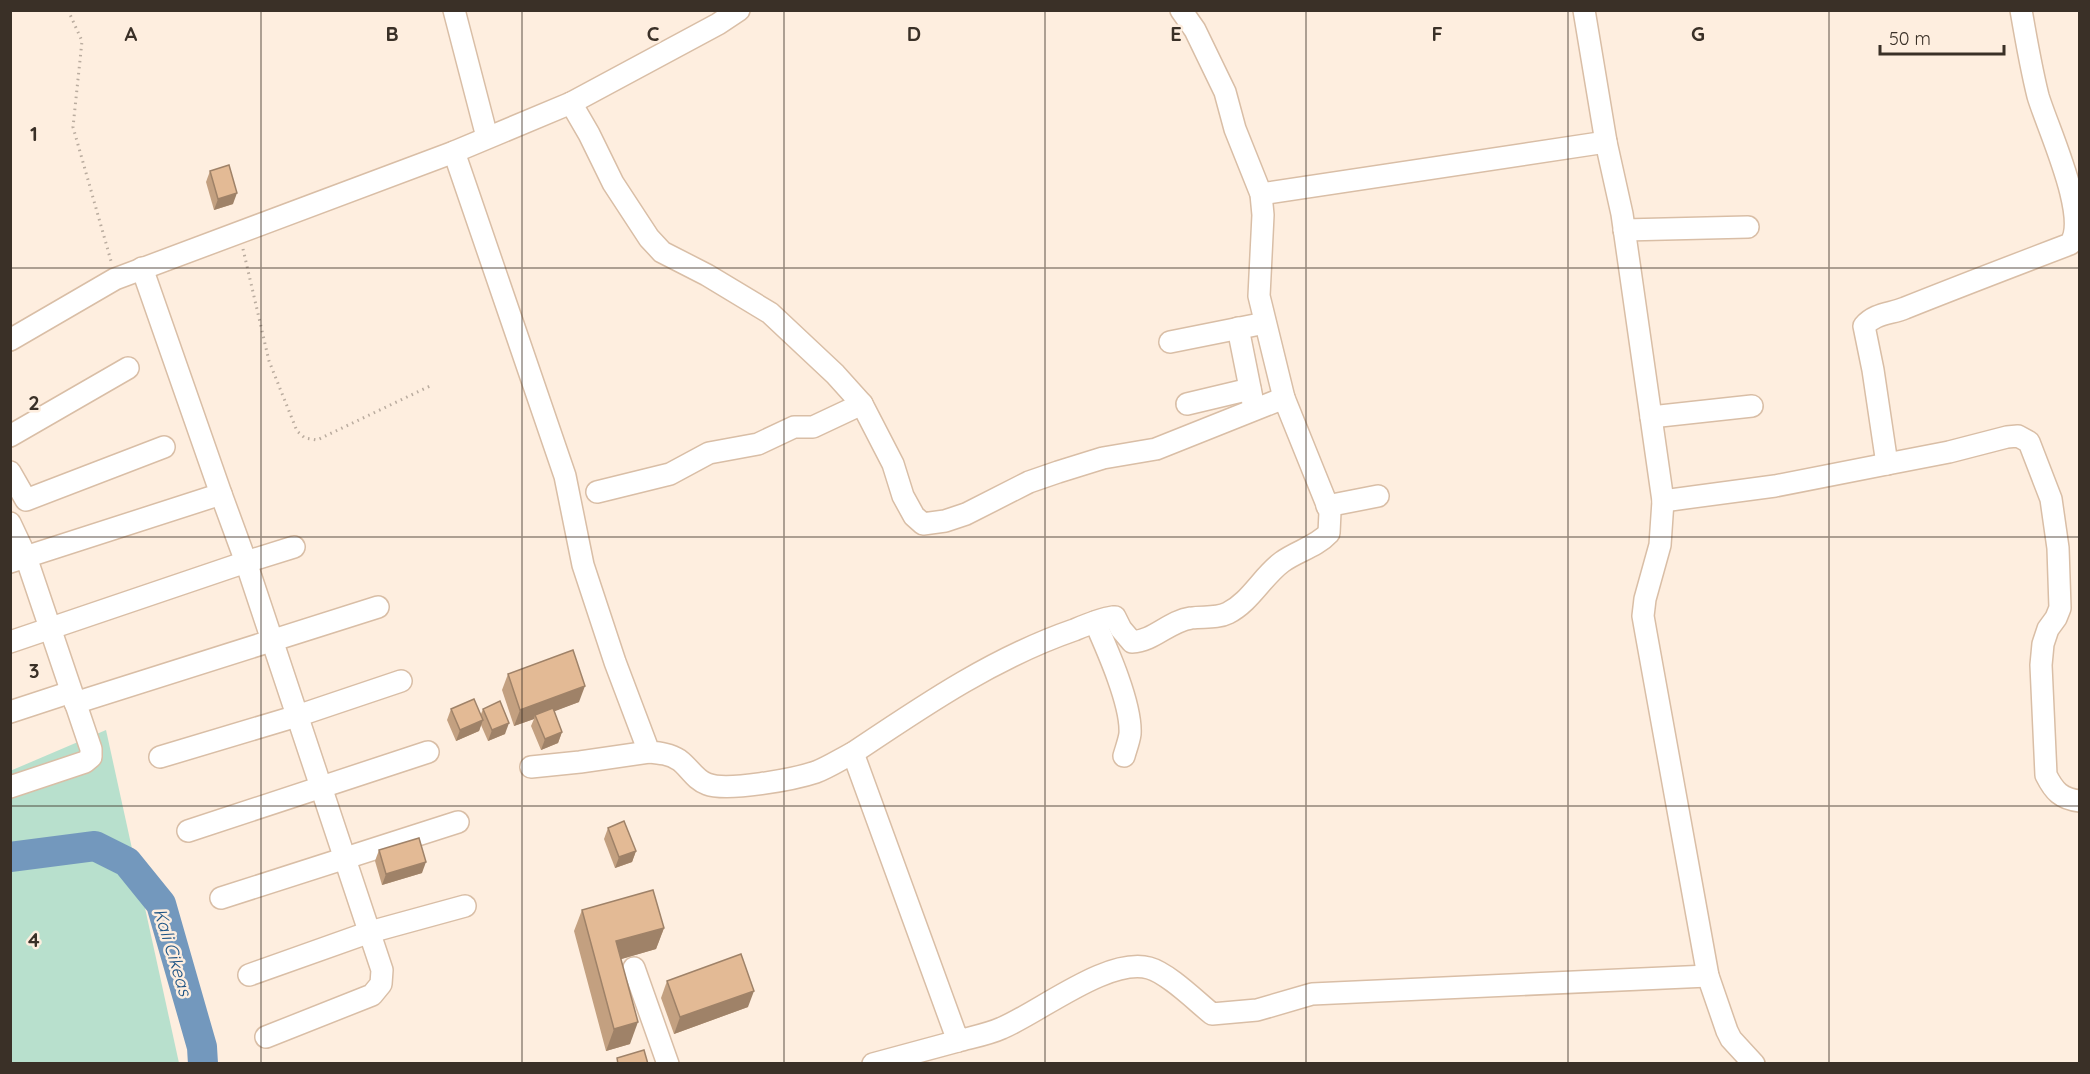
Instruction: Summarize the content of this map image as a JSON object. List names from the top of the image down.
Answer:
{
  "water": ["Kali Cikeas"],
  "scale_bar": "50 m",
  "grid": {
    "columns": [
      "A",
      "B",
      "C",
      "D",
      "E",
      "F",
      "G"
    ],
    "rows": [
      "1",
      "2",
      "3",
      "4"
    ]
  }
}
